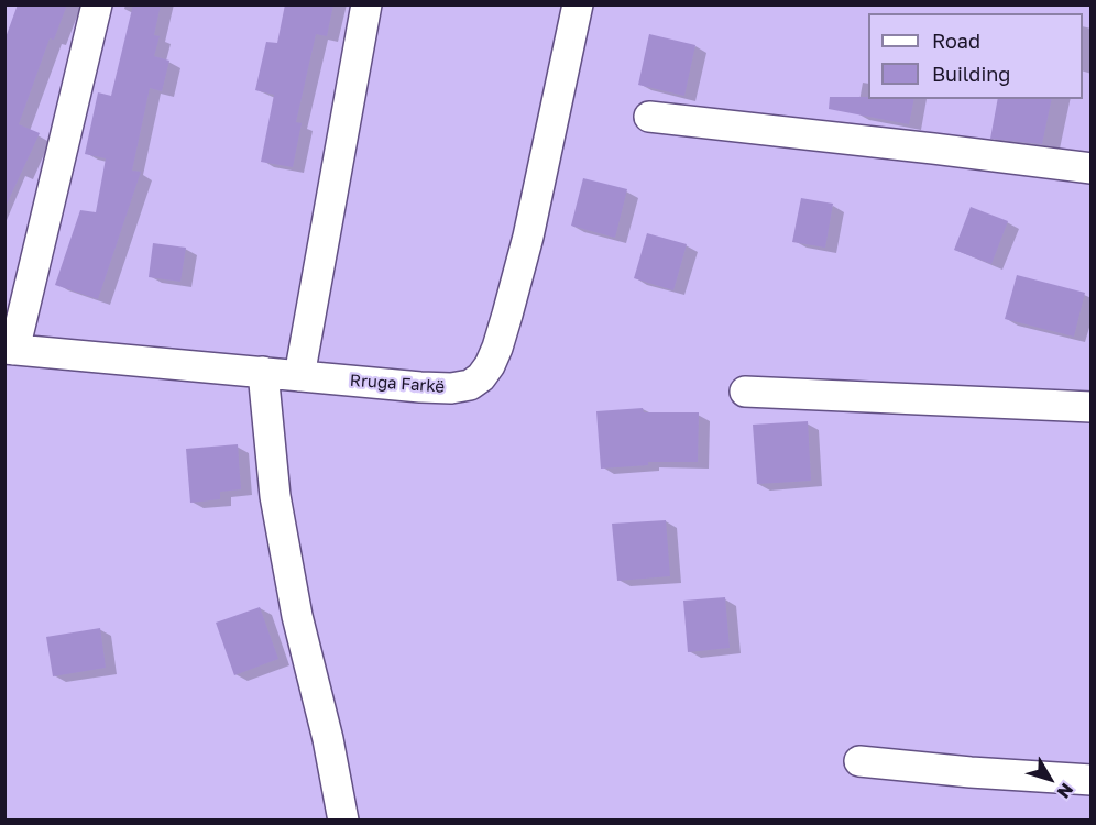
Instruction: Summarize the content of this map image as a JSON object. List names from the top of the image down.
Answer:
{
  "streets": {
    "street": ["Rruga Farkë"]
  },
  "legend": ["Road", "Building"],
  "north": "bottom right"
}
